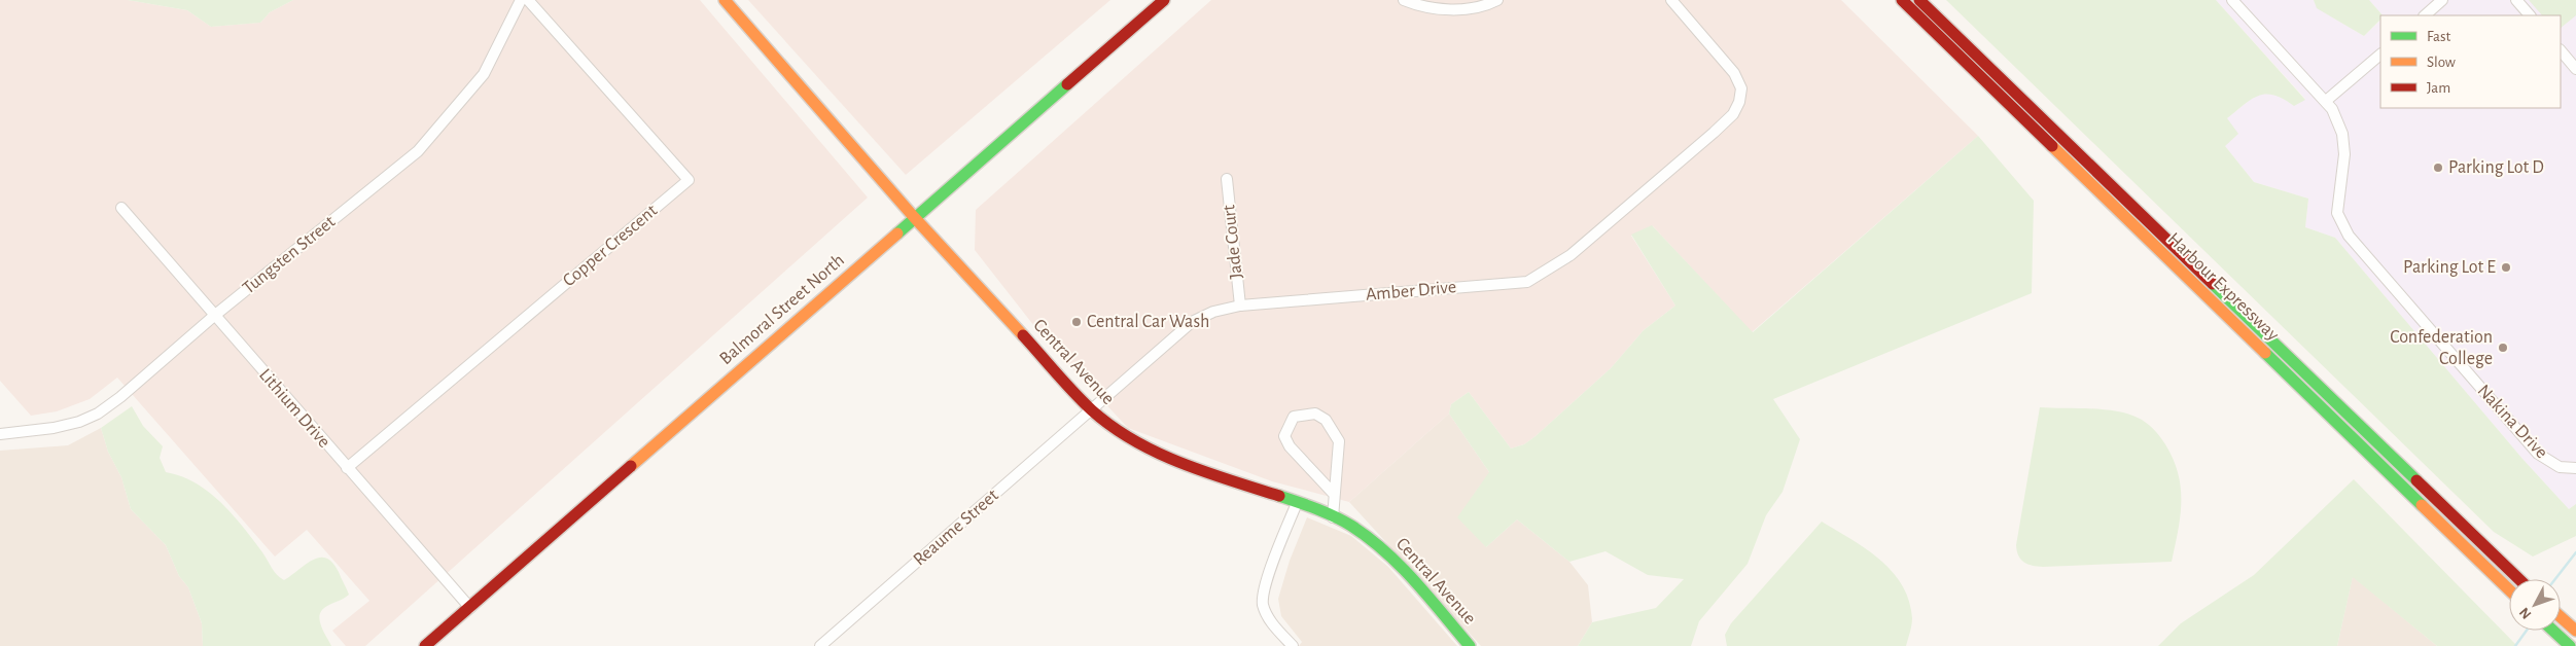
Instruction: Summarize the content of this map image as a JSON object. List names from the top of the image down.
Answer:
{
  "streets": {
    "main road": ["Harbour Expressway", "Balmoral Street North", "Central Avenue"],
    "street": [
      "Jade Court",
      "Copper Crescent",
      "Tungsten Street",
      "Amber Drive",
      "Lithium Drive",
      "Nakina Drive",
      "Reaume Street"
    ]
  },
  "crossings": [
    ["Jade Court", "Amber Drive"],
    ["Copper Crescent", "Lithium Drive"],
    ["Tungsten Street", "Lithium Drive"],
    ["Amber Drive", "Central Avenue"],
    ["Amber Drive", "Reaume Street"],
    ["Balmoral Street North", "Central Avenue"],
    ["Balmoral Street North", "Lithium Drive"],
    ["Central Avenue", "Reaume Street"]
  ],
  "places": [
    "Parking Lot D",
    "Parking Lot E",
    "Central Car Wash",
    "Confederation College"
  ],
  "legend": ["Fast", "Slow", "Jam"],
  "north": "bottom left"
}
